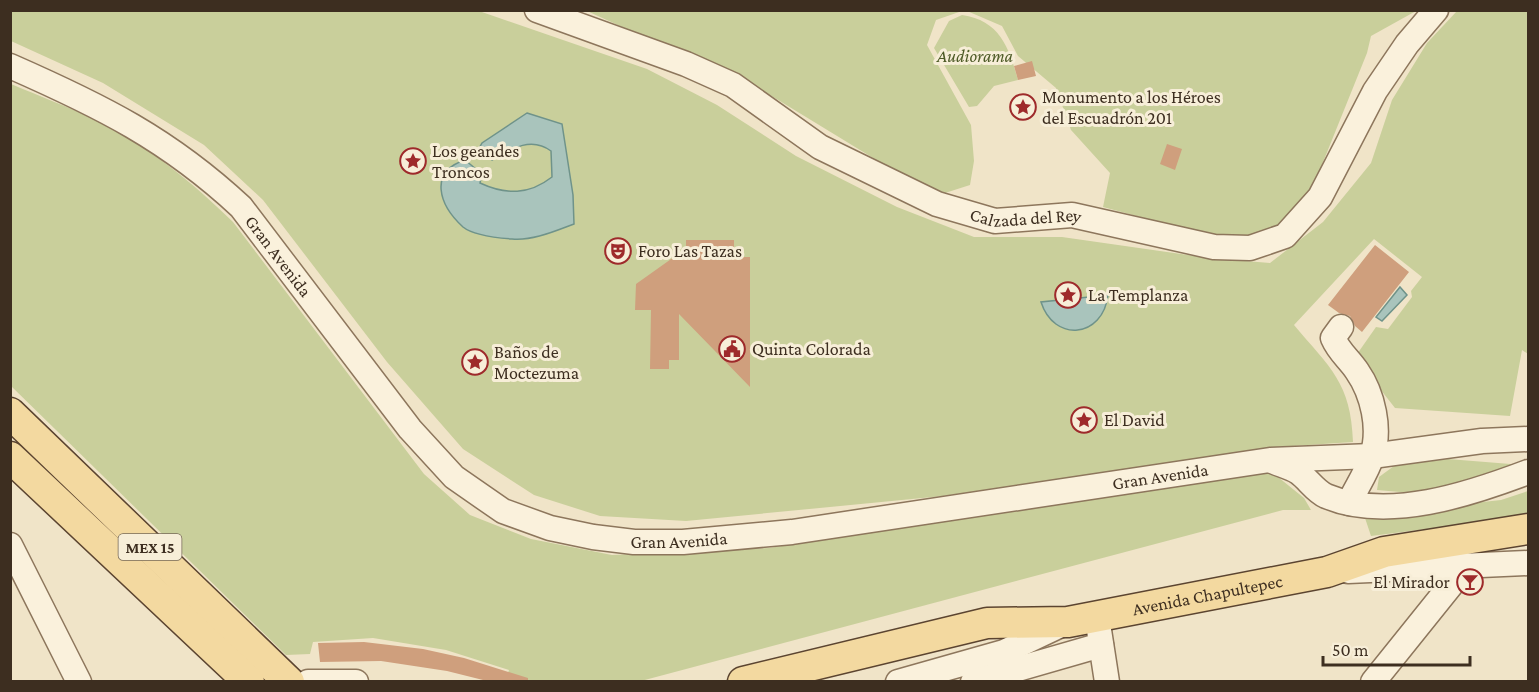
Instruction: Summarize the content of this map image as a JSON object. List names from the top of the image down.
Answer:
{
  "streets": {
    "main road": ["MEX 15", "Avenida Chapultepec"],
    "street": ["Calzada del Rey", "Gran Avenida"]
  },
  "parks": ["Audiorama"],
  "places": {
    "place": [
      "Monumento a los Héroes del Escuadrón 201",
      "Los geandes Troncos",
      "La Templanza",
      "Baños de Moctezuma",
      "El David"
    ],
    "theatre": ["Foro Las Tazas"],
    "public building": ["Quinta Colorada"],
    "bar": ["El Mirador"]
  },
  "scale_bar": "50 m"
}
